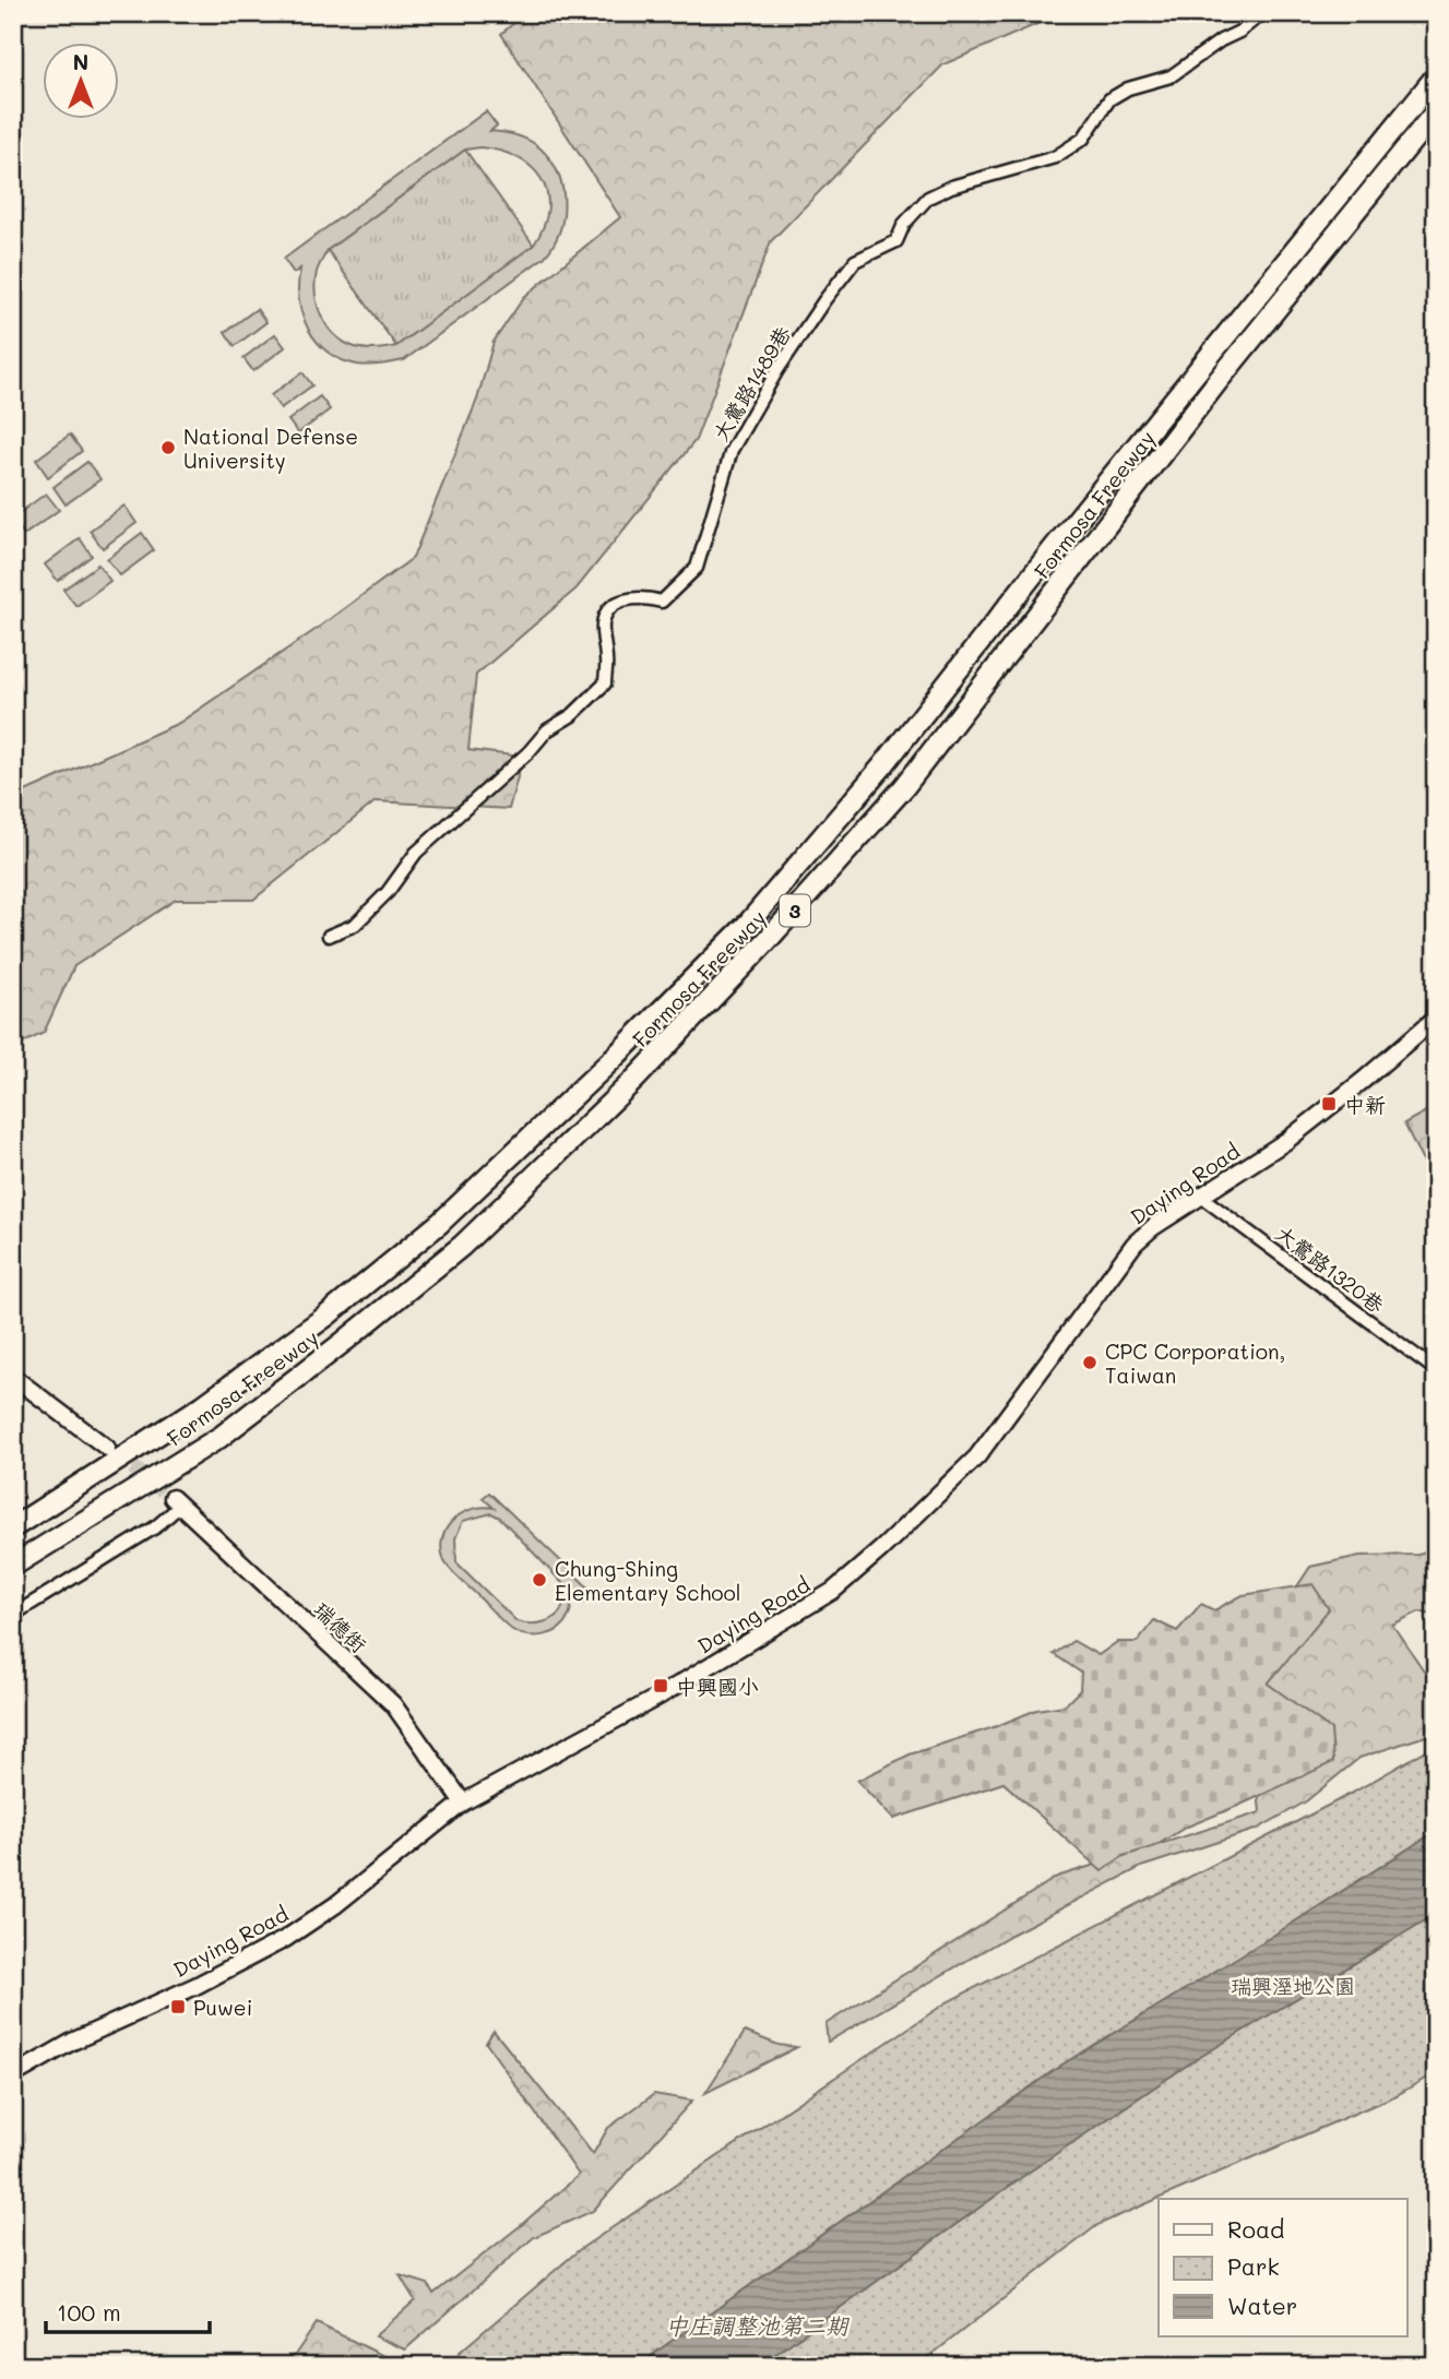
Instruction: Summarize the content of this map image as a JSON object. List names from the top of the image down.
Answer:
{
  "streets": {
    "highway": ["Formosa Freeway", "3"],
    "street": [
      "大鶯路1489巷",
      "Daying Road",
      "大鶯路1320巷",
      "瑞德街"
    ]
  },
  "crossings": [
    ["Daying Road", "大鶯路1320巷"],
    ["Daying Road", "瑞德街"]
  ],
  "water": ["中庄調整池第二期"],
  "parks": ["瑞興溼地公園"],
  "places": {
    "other": ["National Defense University", "CPC Corporation, Taiwan", "Chung-Shing Elementary School"],
    "transit": ["中新", "中興國小", "Puwei"]
  },
  "legend": ["Road", "Park", "Water"],
  "scale_bar": "100 m",
  "north": "top"
}
